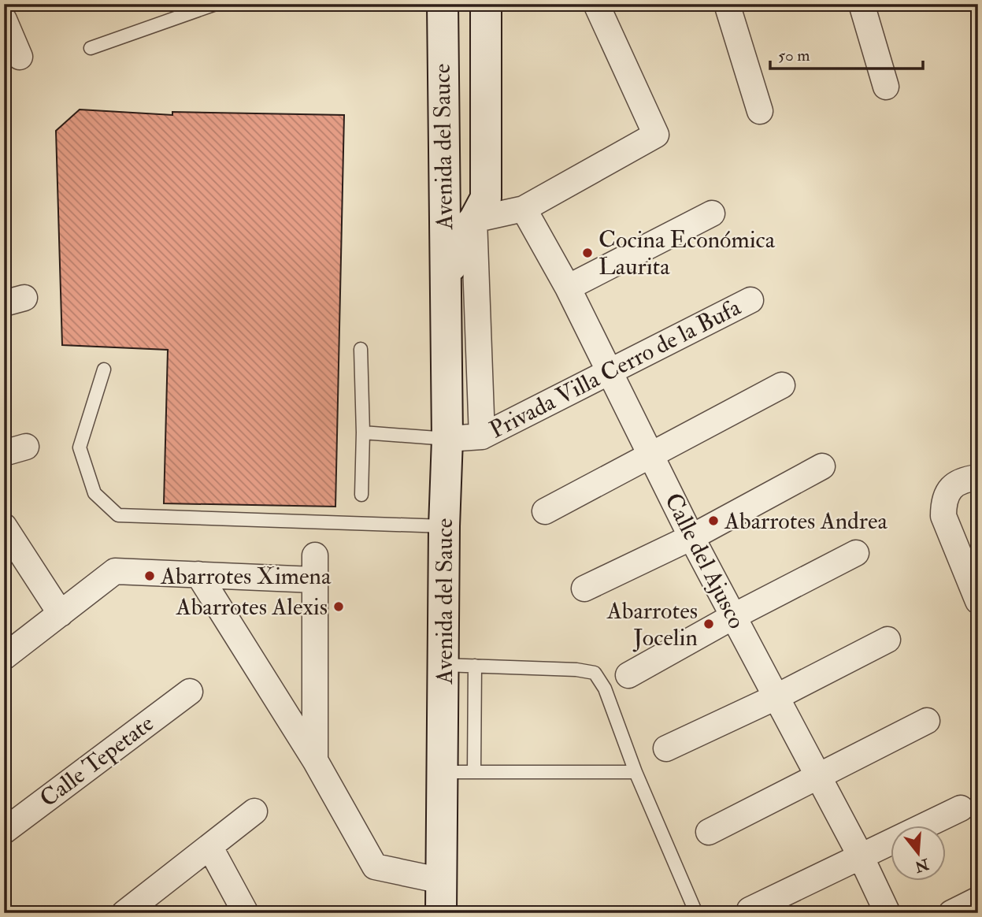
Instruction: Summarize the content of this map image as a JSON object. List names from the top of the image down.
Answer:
{
  "streets": {
    "main road": ["Avenida del Sauce"],
    "street": ["Privada Villa Cerro de la Bufa", "Calle del Ajusco", "Calle Tepetate"]
  },
  "crossings": [
    ["Avenida del Sauce", "Privada Villa Cerro de la Bufa"],
    ["Privada Villa Cerro de la Bufa", "Calle del Ajusco"]
  ],
  "places": [
    "Cocina Económica Laurita",
    "Abarrotes Andrea",
    "Abarrotes Ximena",
    "Abarrotes Alexis",
    "Abarrotes Jocelin"
  ],
  "scale_bar": "50 m",
  "north": "bottom"
}
